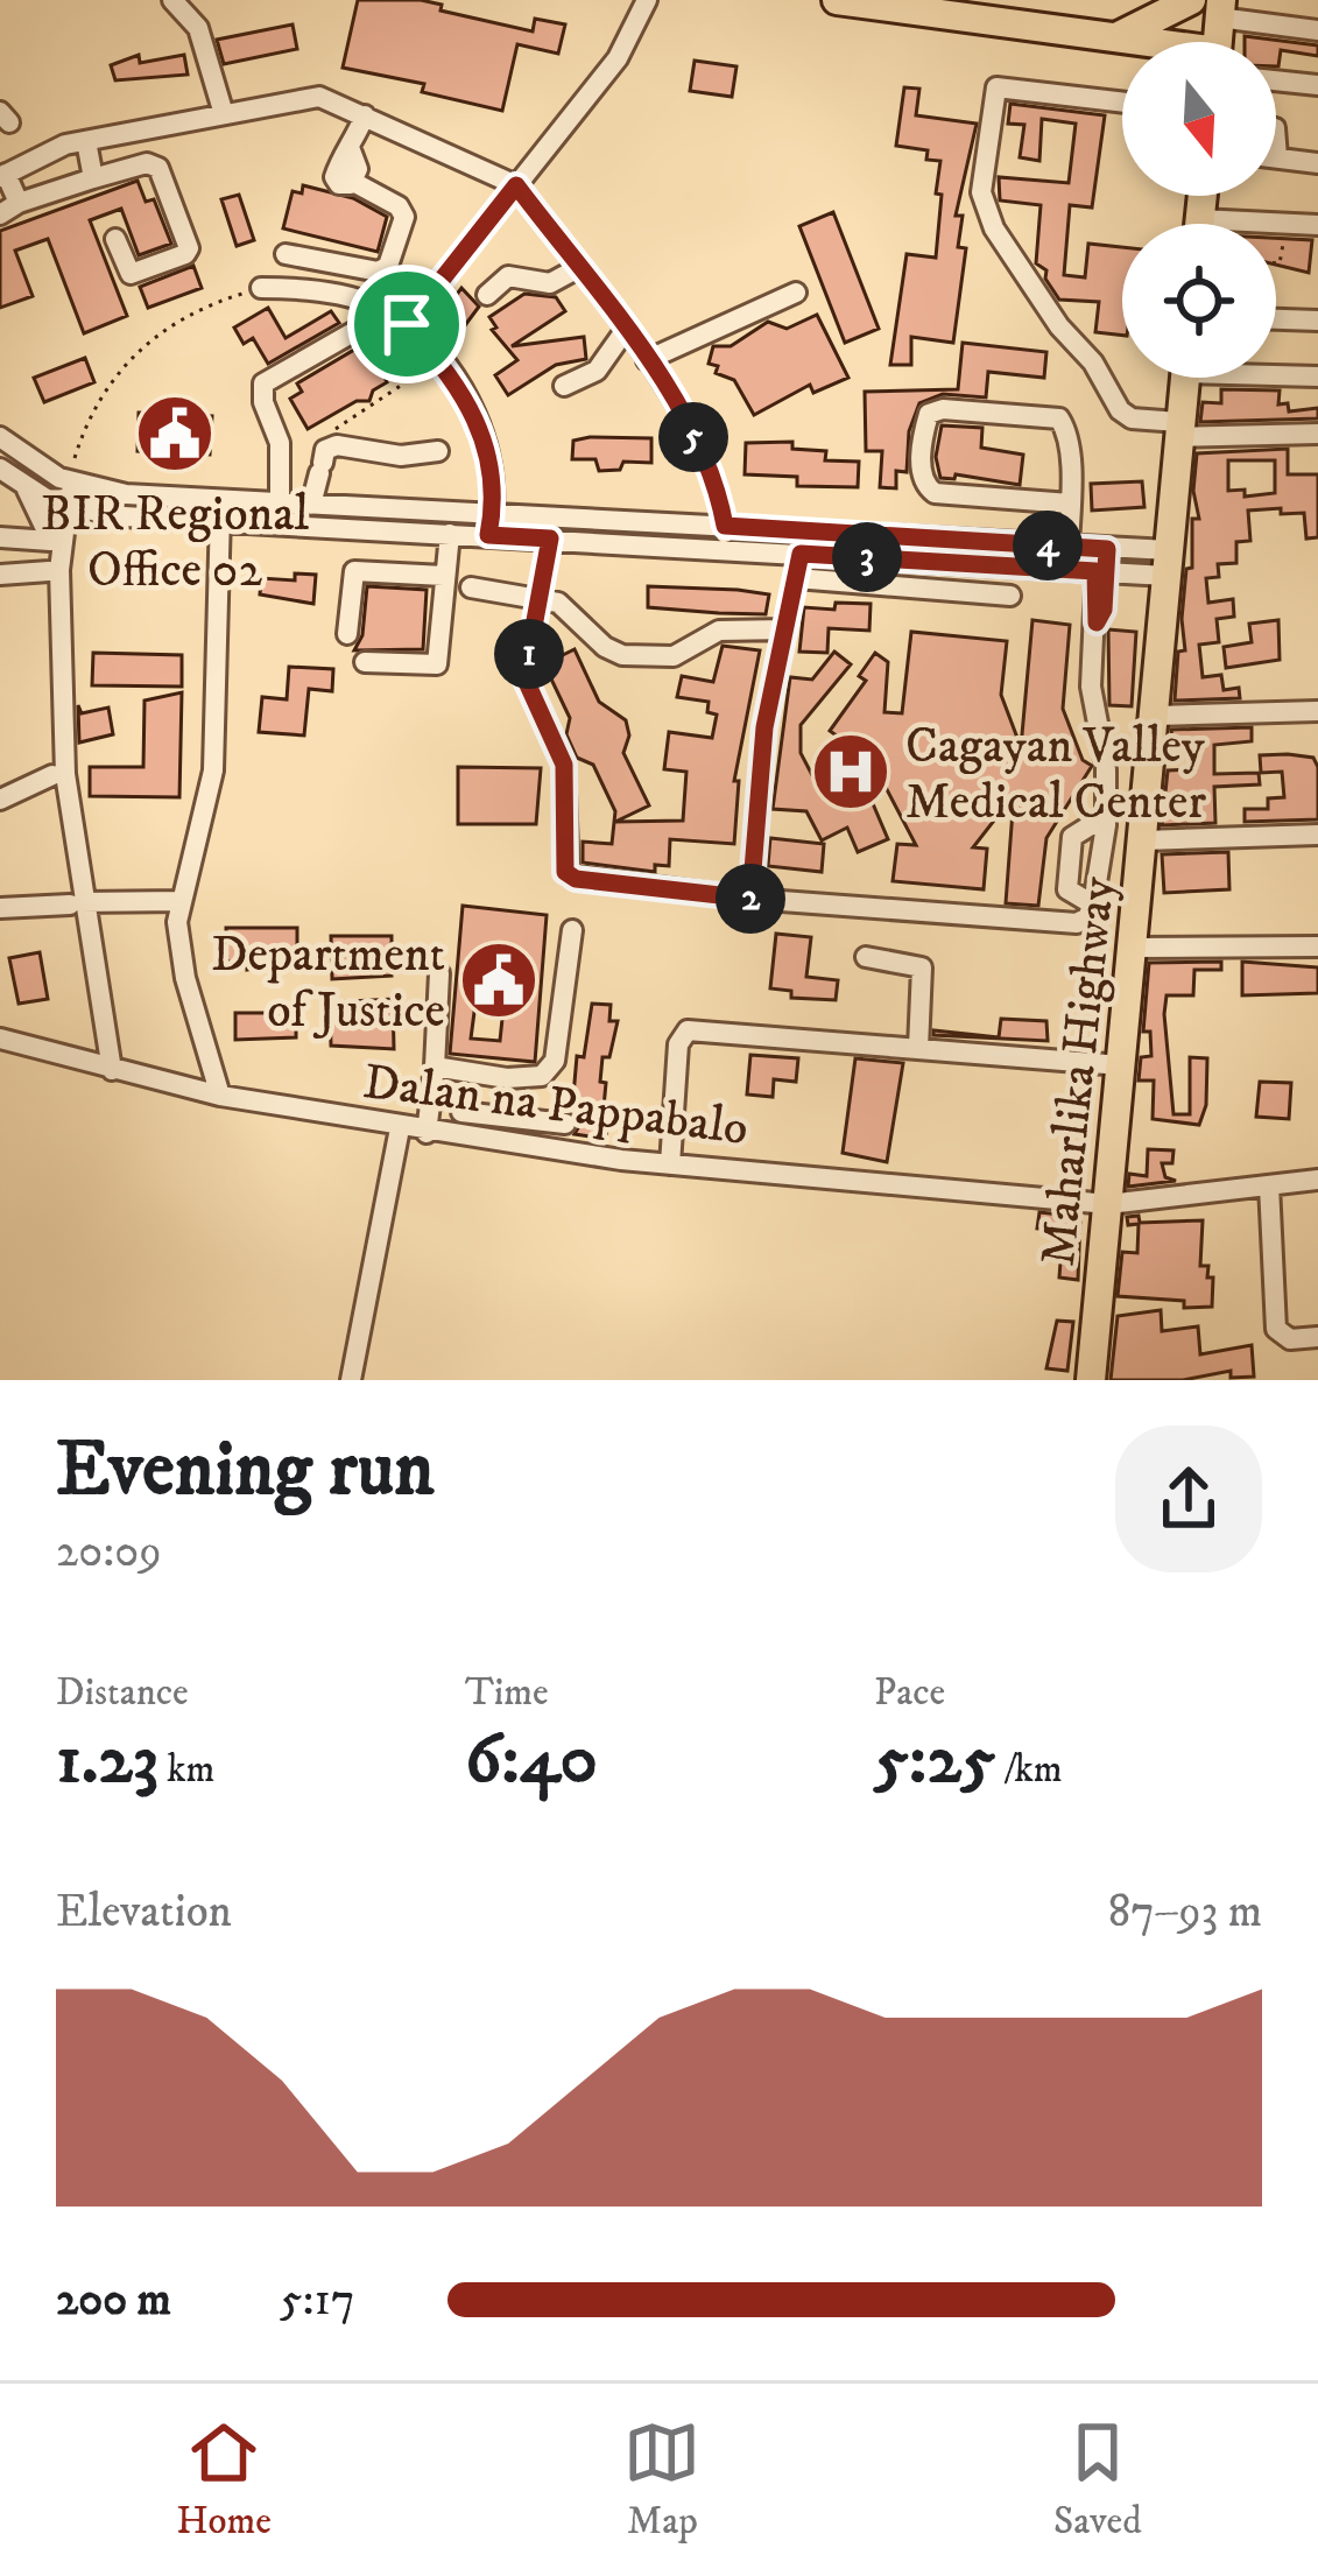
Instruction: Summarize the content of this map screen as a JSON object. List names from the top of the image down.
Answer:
{
  "streets": {
    "highway": ["Maharlika Highway"],
    "street": ["Dalan na Pappabalo"]
  },
  "crossings": [
    ["Maharlika Highway", "Dalan na Pappabalo"]
  ],
  "places": {
    "public building": ["BIR Regional Office 02", "Department of Justice"],
    "hospital": ["Cagayan Valley Medical Center"]
  },
  "north": "bottom",
  "page": {
    "pins": [
      "5",
      "4",
      "3",
      "1",
      "2"
    ],
    "heading": ["Evening run", "20:09"],
    "stats": [
      ["Distance", "1.23 km"],
      ["Time", "6:40"],
      ["Pace", "5:25 /km"]
    ],
    "chart": ["Elevation", "87–93 m"],
    "list": [
      {
        "name": "200 m",
        "note": "5:17"
      }
    ],
    "tabs": ["Home", "Map", "Saved"]
  }
}
